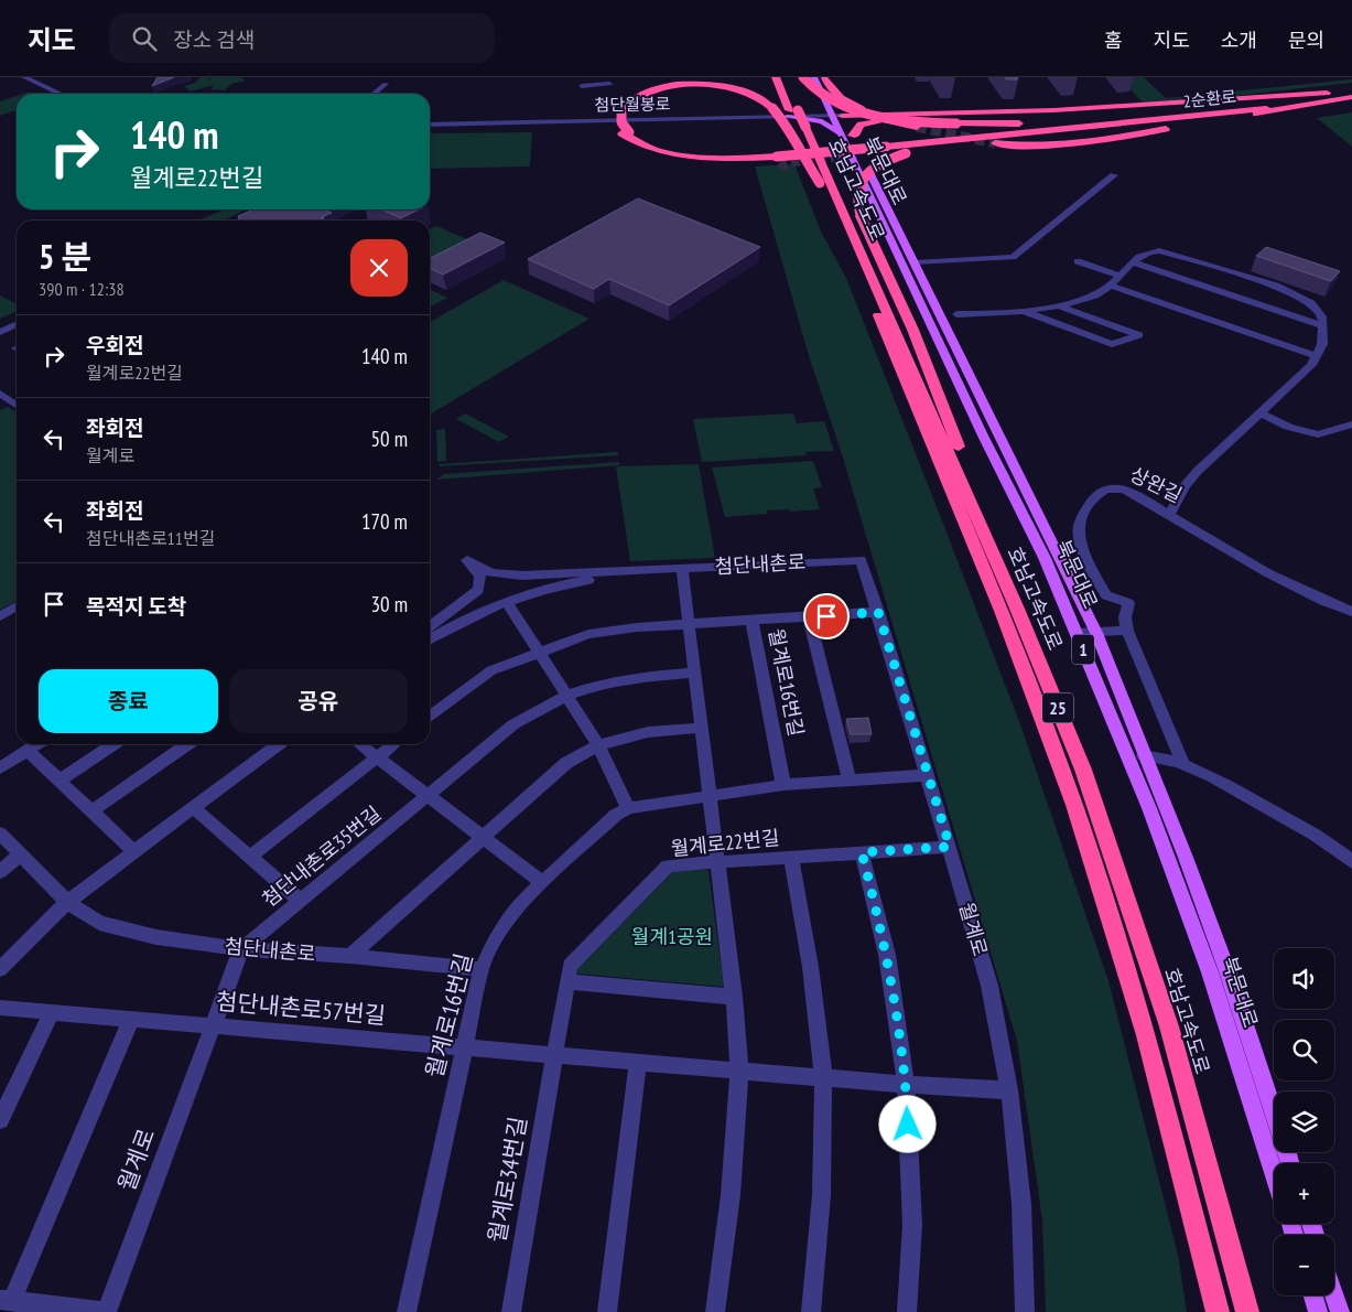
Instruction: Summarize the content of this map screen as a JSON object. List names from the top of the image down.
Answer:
{
  "streets": {
    "highway": ["2순환로", "호남고속도로", "25"],
    "main road": ["북문대로", "1"],
    "street": [
      "첨단월봉로",
      "상완길",
      "첨단내촌로",
      "월계로16번길",
      "월계로22번길",
      "첨단내촌로35번길",
      "월계로",
      "첨단내촌로57번길",
      "월계로34번길"
    ]
  },
  "crossings": [
    ["첨단월봉로", "북문대로"],
    ["첨단월봉로", "호남고속도로"],
    ["첨단내촌로", "월계로16번길"],
    ["첨단내촌로", "첨단내촌로35번길"],
    ["첨단내촌로", "월계로"],
    ["월계로16번길", "월계로"],
    ["월계로16번길", "첨단내촌로57번길"],
    ["월계로22번길", "월계로"],
    ["월계로22번길", "월계로34번길"],
    ["첨단내촌로35번길", "월계로"],
    ["월계로", "첨단내촌로57번길"]
  ],
  "parks": ["월계1공원"],
  "page": {
    "header": "지도",
    "search": "장소 검색",
    "nav": [
      "홈",
      "지도",
      "소개",
      "문의"
    ],
    "turn": ["140 m", "월계로22번길"],
    "heading": ["5 분", "390 m · 12:38"],
    "list": [
      {
        "name": "우회전",
        "note": "월계로22번길",
        "value": "140 m"
      },
      {
        "name": "좌회전",
        "note": "월계로",
        "value": "50 m"
      },
      {
        "name": "좌회전",
        "note": "첨단내촌로11번길",
        "value": "170 m"
      },
      {
        "name": "목적지 도착",
        "value": "30 m"
      }
    ],
    "buttons": ["종료", "공유"],
    "map_buttons": ["+", "−"]
  }
}
